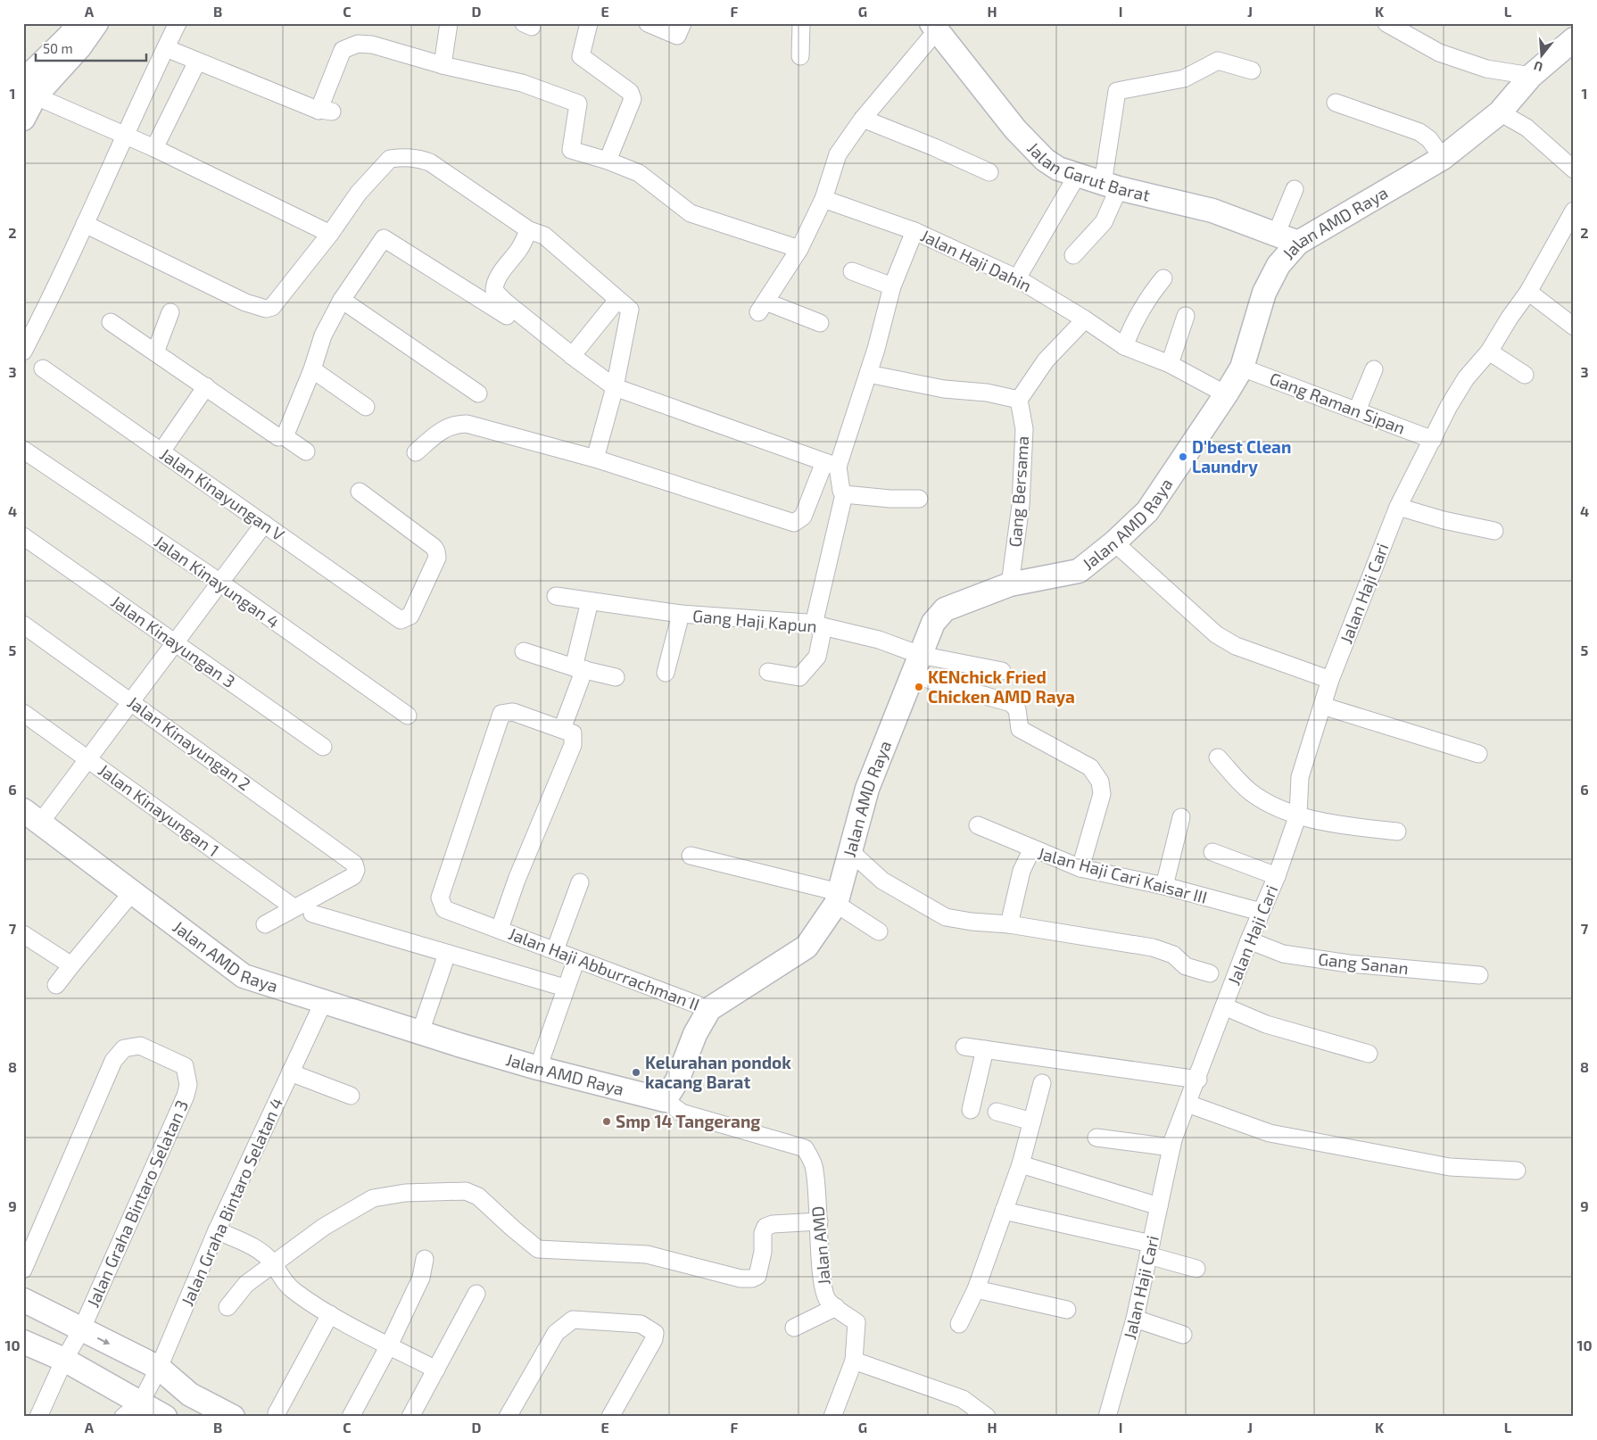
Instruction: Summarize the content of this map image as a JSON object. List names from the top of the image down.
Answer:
{
  "streets": {
    "street": [
      "Jalan Garut Barat",
      "Jalan AMD Raya",
      "Jalan Haji Dahin",
      "Gang Raman Sipan",
      "Gang Bersama",
      "Jalan Kinayungan V",
      "Jalan Kinayungan 4",
      "Jalan Haji Cari",
      "Gang Haji Kapun",
      "Jalan Kinayungan 3",
      "Jalan Kinayungan 2",
      "Jalan Kinayungan 1",
      "Jalan Haji Cari Kaisar III",
      "Gang Sanan",
      "Jalan Haji Abburrachman II",
      "Jalan Graha Bintaro Selatan 4",
      "Jalan Graha Bintaro Selatan 3",
      "Jalan AMD"
    ]
  },
  "crossings": [
    ["Jalan Garut Barat", "Jalan AMD Raya"],
    ["Jalan AMD Raya", "Jalan Haji Dahin"],
    ["Jalan AMD Raya", "Gang Raman Sipan"],
    ["Jalan AMD Raya", "Gang Bersama"],
    ["Jalan AMD Raya", "Gang Haji Kapun"],
    ["Jalan AMD Raya", "Jalan Haji Abburrachman II"],
    ["Jalan AMD Raya", "Jalan Graha Bintaro Selatan 4"],
    ["Jalan AMD Raya", "Jalan AMD"],
    ["Gang Raman Sipan", "Jalan Haji Cari"],
    ["Jalan Haji Cari", "Jalan Haji Cari Kaisar III"],
    ["Jalan Haji Cari", "Gang Sanan"],
    ["Jalan Kinayungan 2", "Jalan Kinayungan 1"]
  ],
  "places": [
    "D'best Clean Laundry",
    "KENchick Fried Chicken AMD Raya",
    "Kelurahan pondok kacang Barat",
    "Smp 14 Tangerang"
  ],
  "scale_bar": "50 m",
  "north": "bottom",
  "grid": {
    "columns": [
      "A",
      "B",
      "C",
      "D",
      "E",
      "F",
      "G",
      "H",
      "I",
      "J",
      "K",
      "L"
    ],
    "rows": [
      "1",
      "2",
      "3",
      "4",
      "5",
      "6",
      "7",
      "8",
      "9",
      "10"
    ]
  }
}
